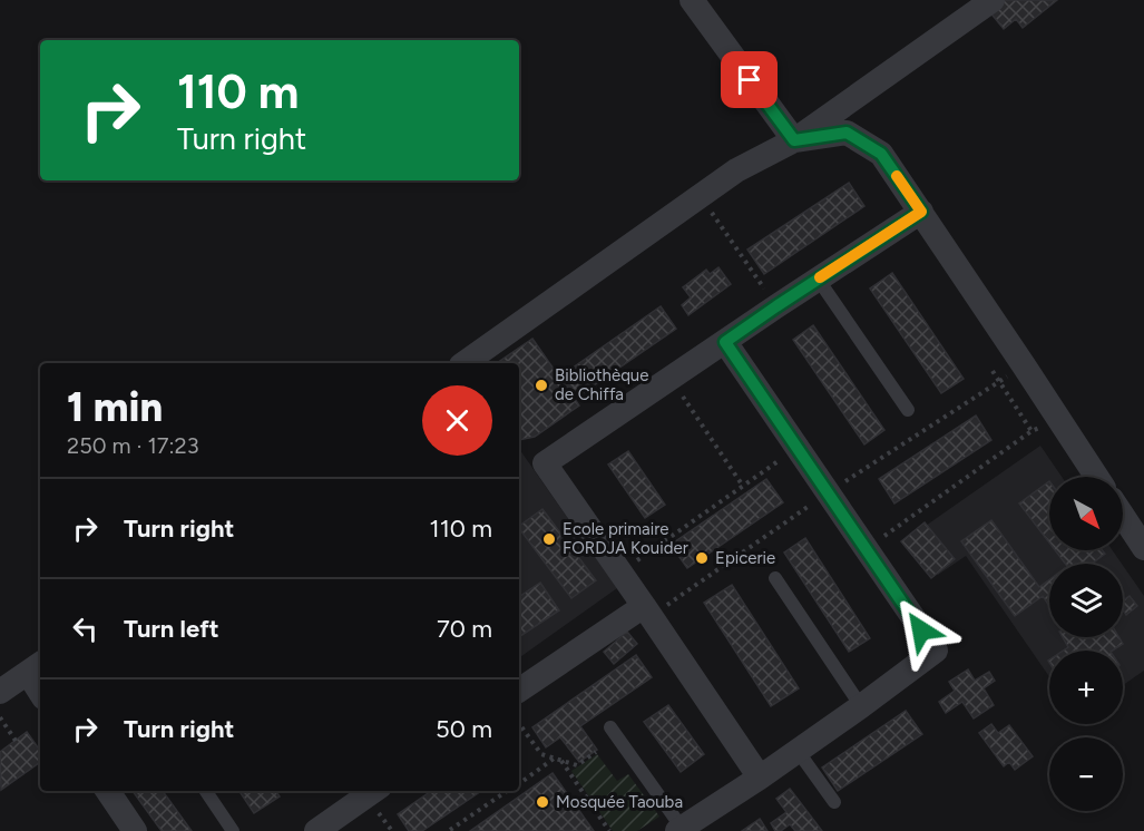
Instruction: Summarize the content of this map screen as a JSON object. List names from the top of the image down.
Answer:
{
  "places": [
    "Bibliothèque de Chiffa",
    "Ecole primaire FORDJA Kouider",
    "Epicerie",
    "Mosquée Taouba"
  ],
  "north": "bottom right",
  "page": {
    "turn": ["110 m", "Turn right"],
    "heading": ["1 min", "250 m · 17:23"],
    "map_buttons": ["+", "−"],
    "list": [
      {
        "name": "Turn right",
        "value": "110 m"
      },
      {
        "name": "Turn left",
        "value": "70 m"
      },
      {
        "name": "Turn right",
        "value": "50 m"
      }
    ]
  }
}
